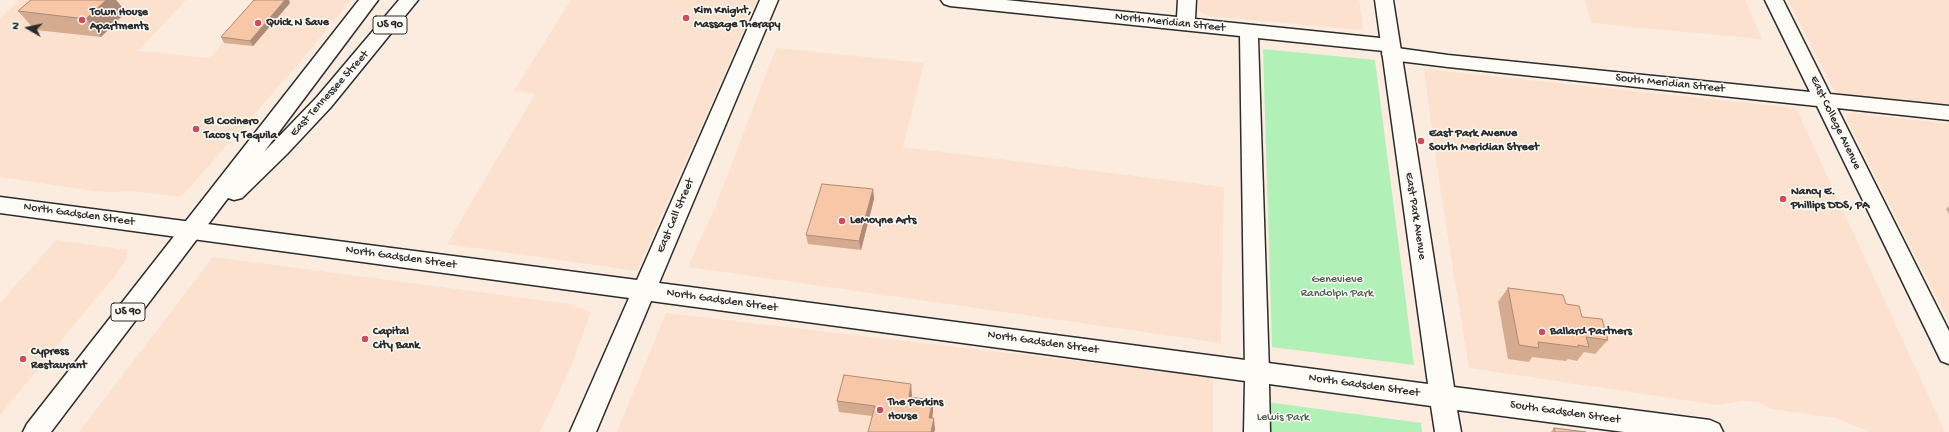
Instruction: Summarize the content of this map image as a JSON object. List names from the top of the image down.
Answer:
{
  "streets": {
    "street": [
      "North Meridian Street",
      "US 90",
      "South Meridian Street",
      "East Tennessee Street",
      "East College Avenue",
      "North Gadsden Street",
      "East Call Street",
      "East Park Avenue",
      "South Gadsden Street"
    ]
  },
  "crossings": [
    ["North Meridian Street", "South Meridian Street"],
    ["North Meridian Street", "East Park Avenue"],
    ["South Meridian Street", "East College Avenue"],
    ["South Meridian Street", "East Park Avenue"],
    ["East Tennessee Street", "North Gadsden Street"],
    ["North Gadsden Street", "East Call Street"],
    ["North Gadsden Street", "East Park Avenue"],
    ["North Gadsden Street", "South Gadsden Street"],
    ["East Park Avenue", "South Gadsden Street"]
  ],
  "parks": ["Genevieve Randolph Park", "Lewis Park"],
  "places": [
    "Kim Knight, Massage Therapy",
    "Town House Apartments",
    "Quick N Save",
    "El Cocinero Tacos y Tequila",
    "East Park Avenue South Meridian Street",
    "Nancy E. Phillips DDS, PA",
    "LeMoyne Arts",
    "Ballard Partners",
    "Capital City Bank",
    "Cypress Restaurant",
    "The Perkins House"
  ],
  "north": "left"
}
